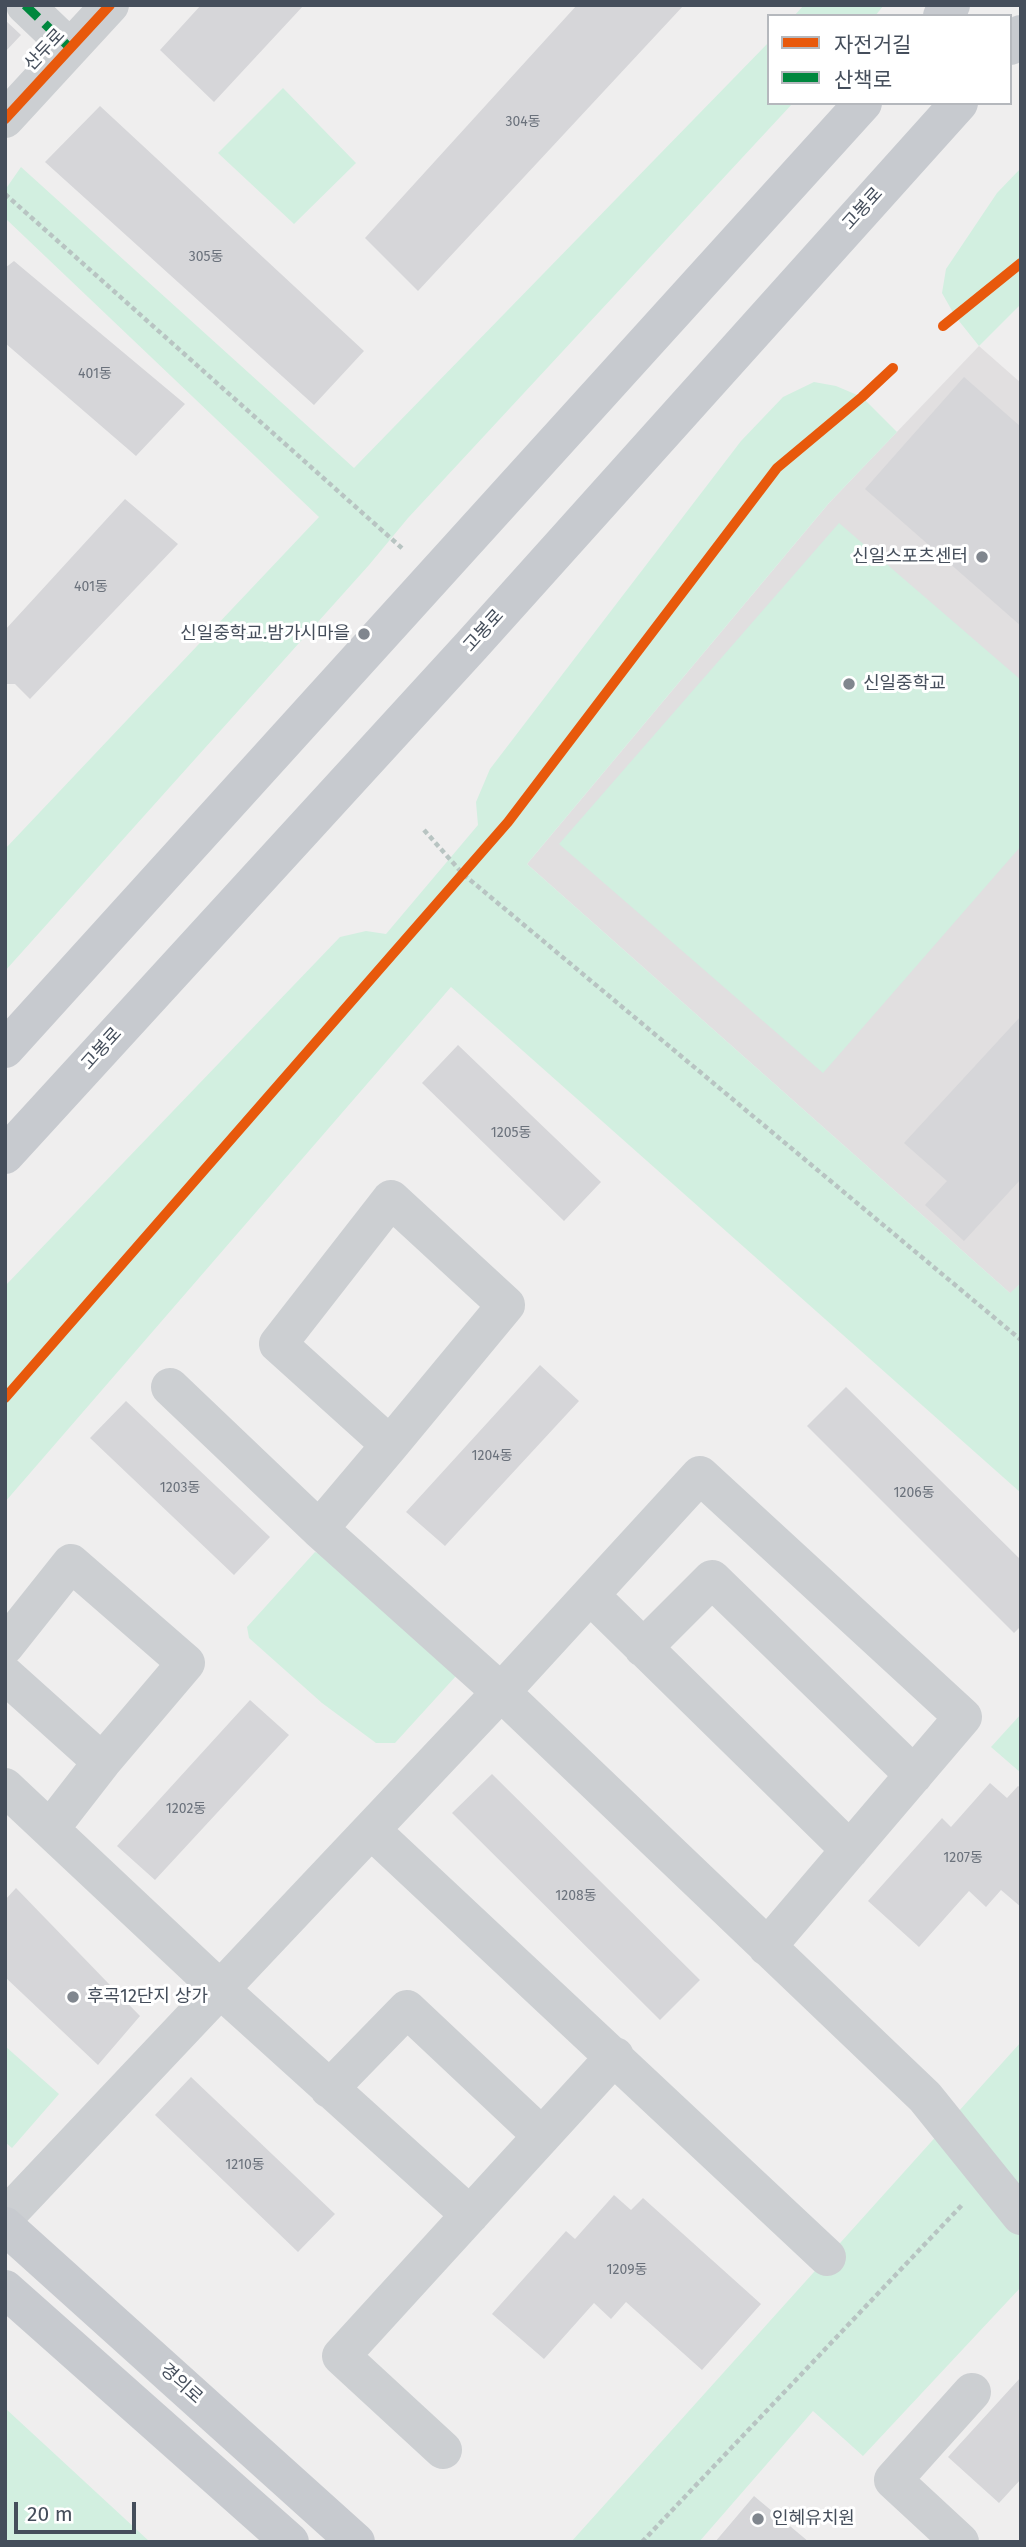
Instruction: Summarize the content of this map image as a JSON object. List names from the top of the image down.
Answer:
{
  "streets": {
    "main road": ["고봉로", "경의로"],
    "street": ["산두로"]
  },
  "places": [
    "신일스포츠센터",
    "신일중학교.밤가시마을",
    "신일중학교",
    "후곡12단지 상가",
    "인혜유치원"
  ],
  "house_numbers": [
    "304동",
    "305동",
    "401동",
    "401동",
    "1205동",
    "1204동",
    "1203동",
    "1206동",
    "1202동",
    "1207동",
    "1208동",
    "1210동",
    "1209동"
  ],
  "legend": ["자전거길", "산책로"],
  "scale_bar": "20 m"
}
